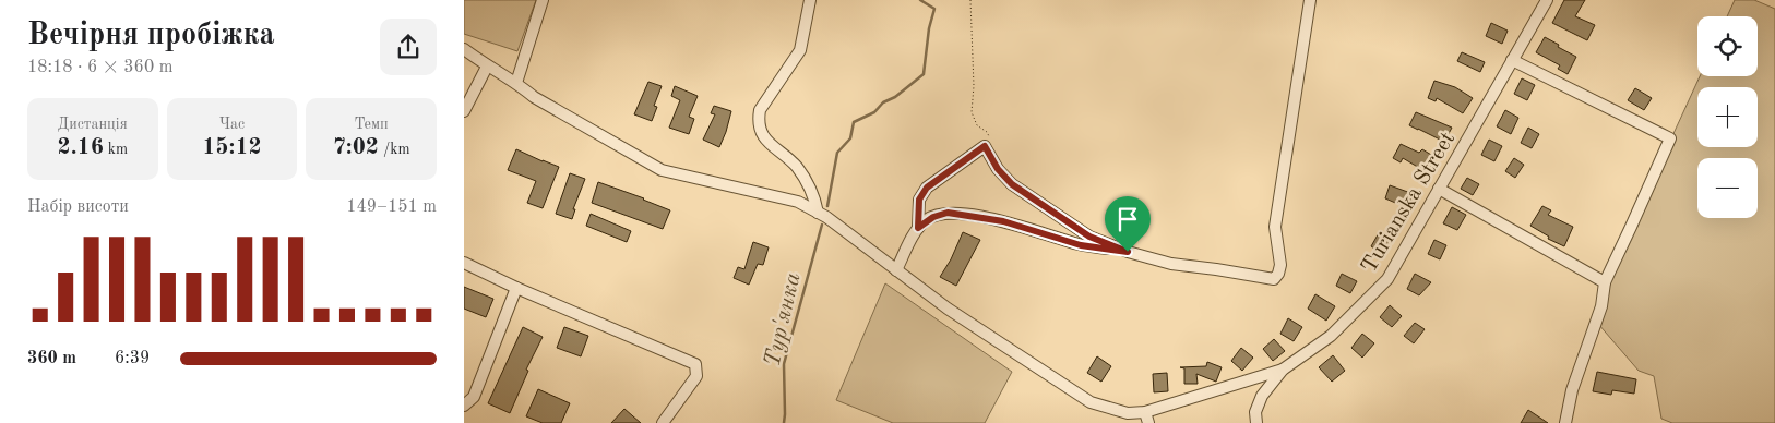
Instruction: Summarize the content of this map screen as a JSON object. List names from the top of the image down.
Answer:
{
  "streets": {
    "street": ["Turianska Street"]
  },
  "water": ["Тур'янка"],
  "page": {
    "heading": ["Вечірня пробіжка", "18:18 · 6 × 360 m"],
    "map_buttons": ["+", "−"],
    "stats": [
      ["Дистанція", "2.16 km"],
      ["Час", "15:12"],
      ["Темп", "7:02 /km"]
    ],
    "chart": ["Набір висоти", "149–151 m"],
    "list": [
      {
        "name": "360 m",
        "note": "6:39"
      }
    ]
  }
}
